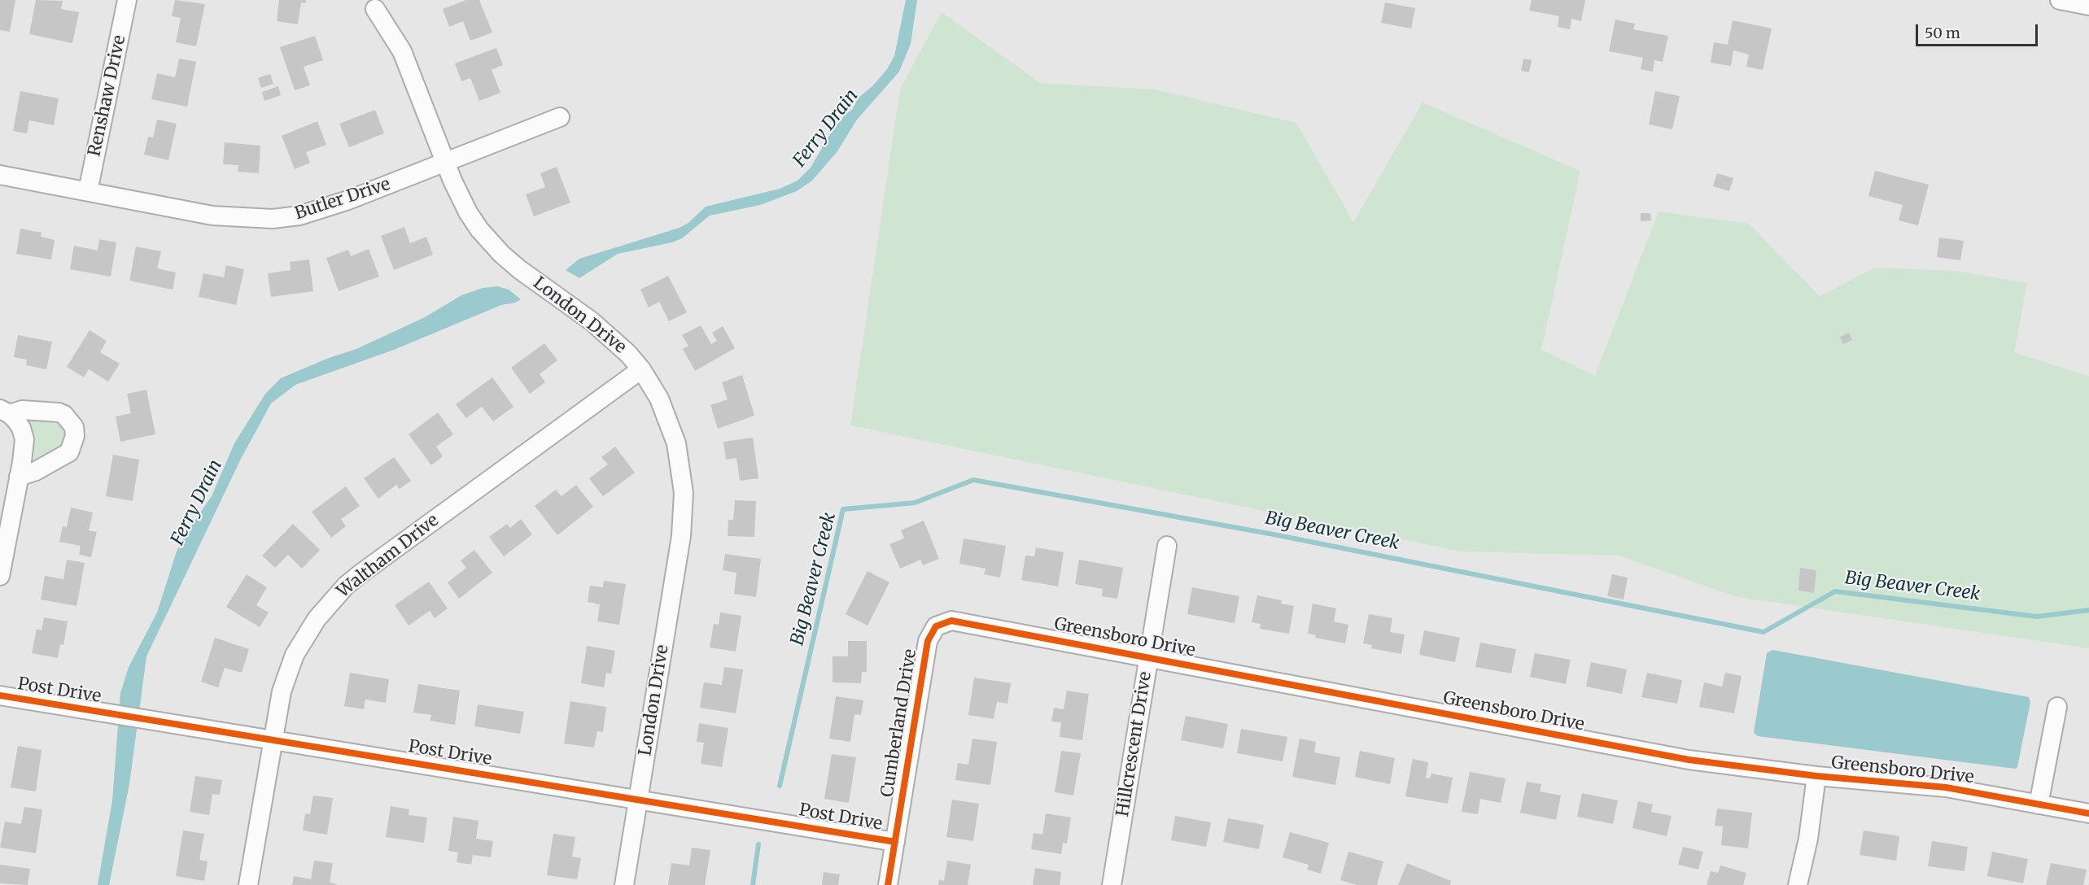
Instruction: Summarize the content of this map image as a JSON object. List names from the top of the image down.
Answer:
{
  "streets": {
    "street": [
      "Renshaw Drive",
      "Butler Drive",
      "London Drive",
      "Waltham Drive",
      "Greensboro Drive",
      "Post Drive",
      "Cumberland Drive",
      "Hillcrescent Drive"
    ]
  },
  "crossings": [
    ["Renshaw Drive", "Butler Drive"],
    ["Butler Drive", "London Drive"],
    ["London Drive", "Waltham Drive"],
    ["London Drive", "Post Drive"],
    ["Waltham Drive", "Post Drive"],
    ["Greensboro Drive", "Cumberland Drive"],
    ["Greensboro Drive", "Hillcrescent Drive"],
    ["Post Drive", "Cumberland Drive"]
  ],
  "water": ["Ferry Drain", "Big Beaver Creek"],
  "scale_bar": "50 m"
}
